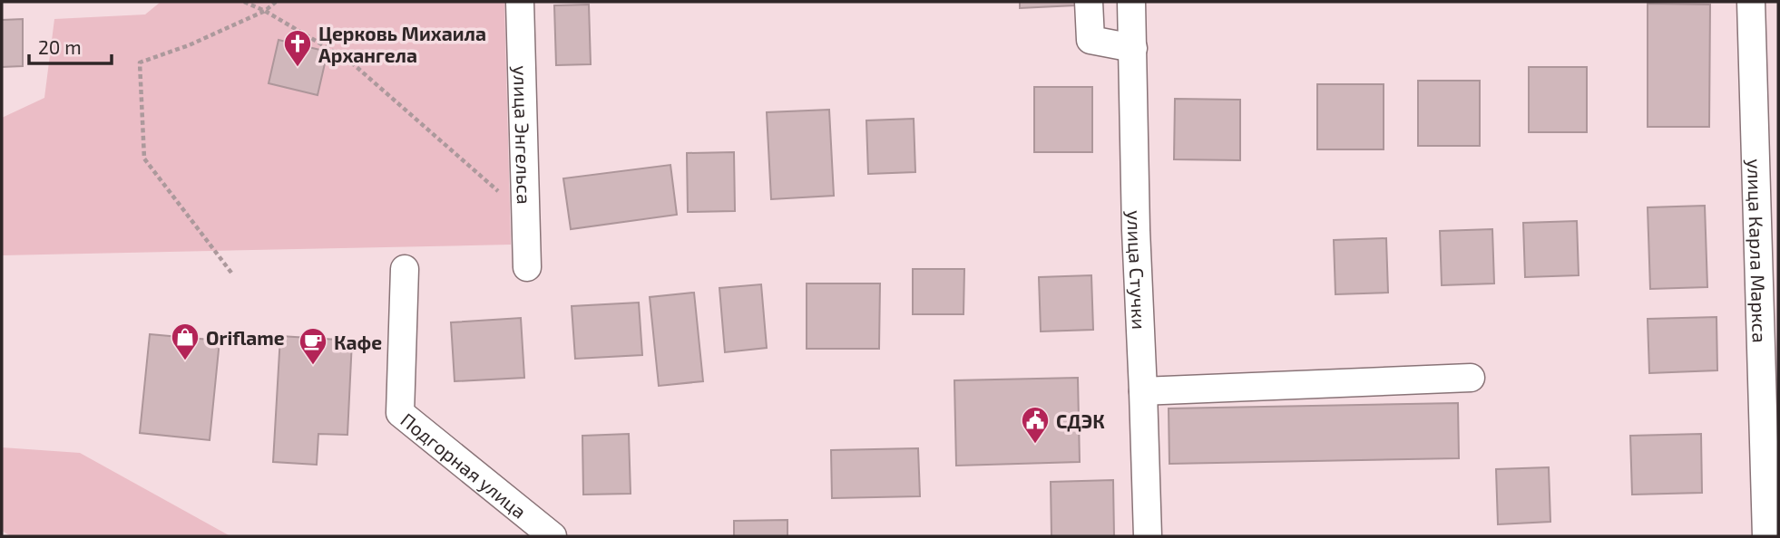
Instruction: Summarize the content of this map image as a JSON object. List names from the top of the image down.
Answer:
{
  "streets": {
    "street": [
      "улица Энгельса",
      "улица Карла Маркса",
      "улица Стучки",
      "Подгорная улица"
    ]
  },
  "places": {
    "church": ["Церковь Михаила Архангела"],
    "shop": ["Oriflame"],
    "cafe": ["Кафе"],
    "public building": ["СДЭК"]
  },
  "scale_bar": "20 m"
}
